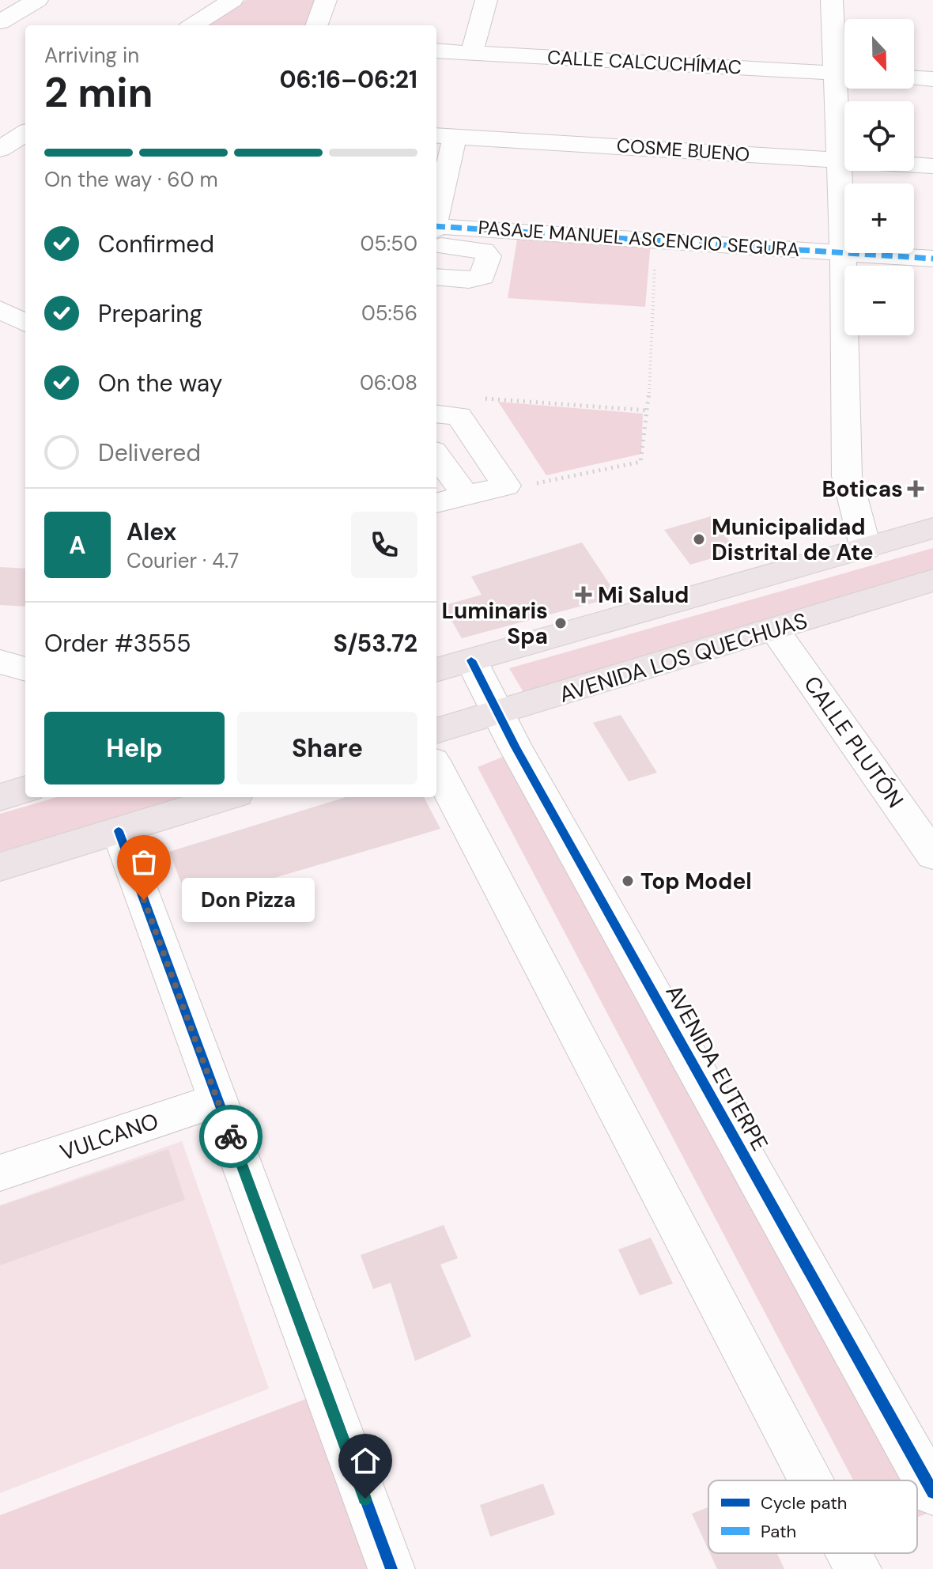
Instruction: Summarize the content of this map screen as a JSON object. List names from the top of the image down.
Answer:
{
  "streets": {
    "main road": ["AVENIDA LOS QUECHUAS"],
    "street": [
      "CALLE CALCUCHÍMAC",
      "COSME BUENO",
      "PASAJE MANUEL ASCENCIO SEGURA",
      "CALLE PLUTÓN",
      "AVENIDA EUTERPE",
      "VULCANO"
    ]
  },
  "crossings": [
    ["AVENIDA LOS QUECHUAS", "CALLE PLUTÓN"],
    ["AVENIDA LOS QUECHUAS", "AVENIDA EUTERPE"]
  ],
  "places": {
    "health": ["Boticas", "Mi Salud"],
    "other": [
      "Municipalidad Distrital de Ate",
      "Luminaris Spa",
      "Top Model",
      "Don Pizza"
    ]
  },
  "legend": ["Cycle path", "Path"],
  "north": "bottom",
  "page": {
    "map_buttons": ["+", "−"],
    "heading": ["2 min", "Arriving in", "06:16–06:21"],
    "panel": [
      "Alex",
      "Courier · 4.7",
      "Order #3555",
      "S/53.72"
    ],
    "bar": "On the way · 60 m",
    "list": [
      ["Confirmed", "05:50"],
      ["Preparing", "05:56"],
      ["On the way", "06:08"],
      "Delivered"
    ],
    "round": "A",
    "buttons": ["Help", "Share"],
    "bubble": "Don Pizza"
  }
}
